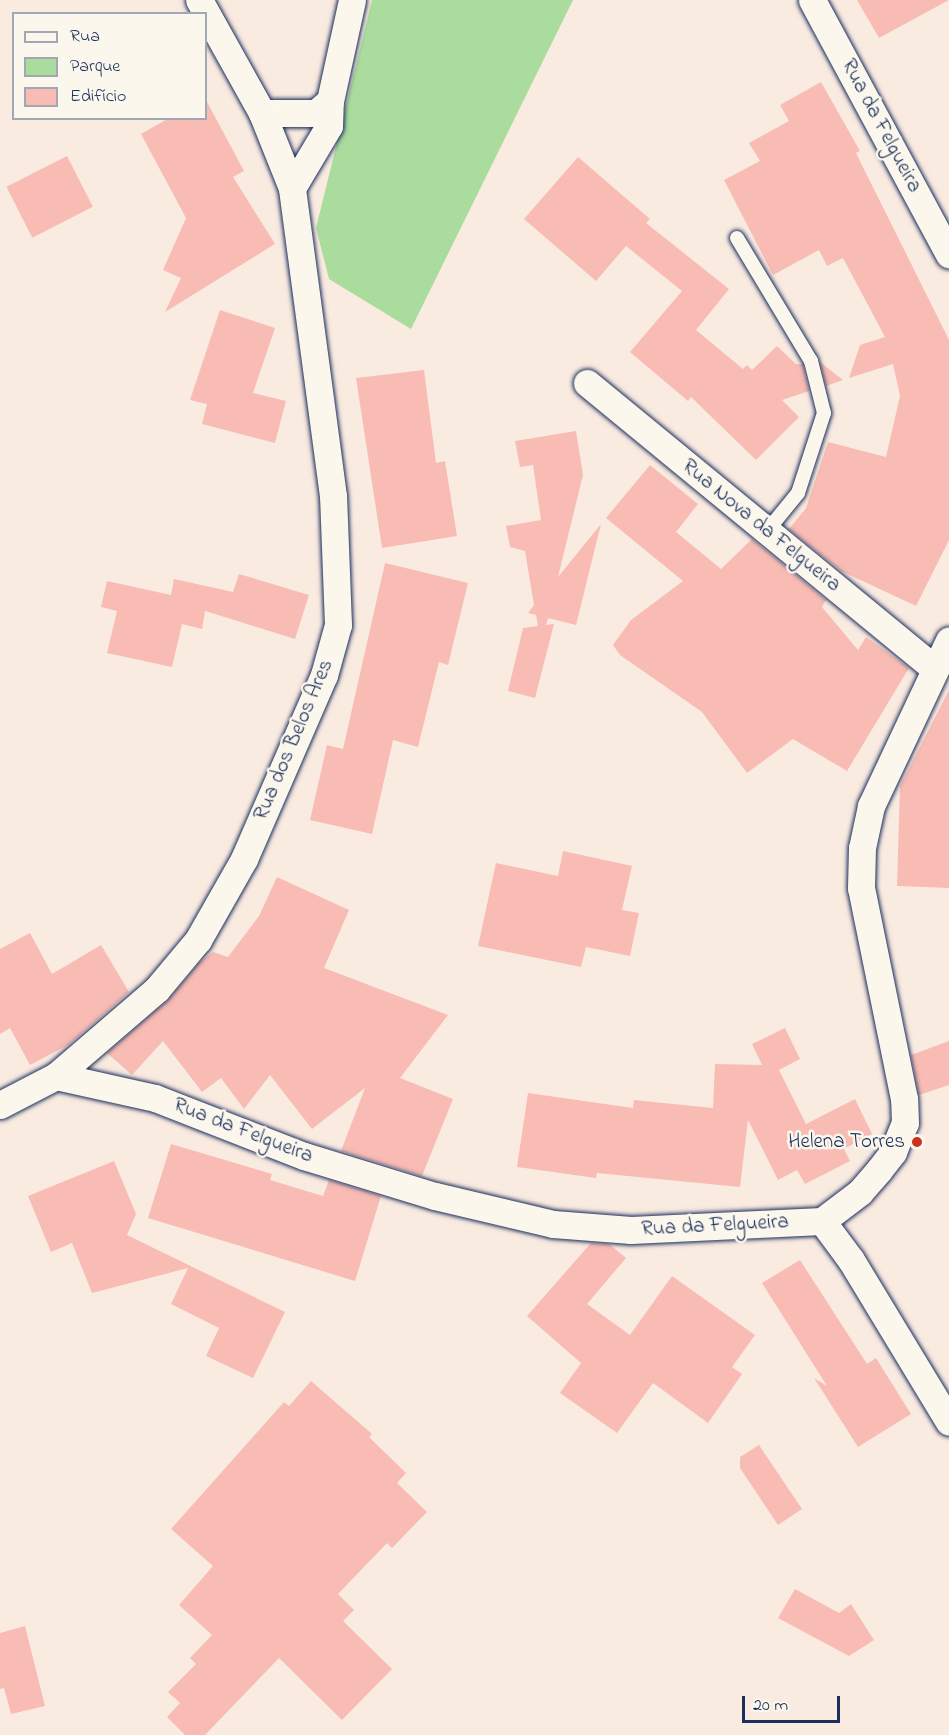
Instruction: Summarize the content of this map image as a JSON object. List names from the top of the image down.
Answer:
{
  "streets": {
    "street": ["Rua da Felgueira", "Rua Nova da Felgueira", "Rua dos Belos Ares"]
  },
  "crossings": [
    ["Rua da Felgueira", "Rua dos Belos Ares"]
  ],
  "places": ["Helena Torres"],
  "legend": ["Rua", "Parque", "Edifício"],
  "scale_bar": "20 m"
}
